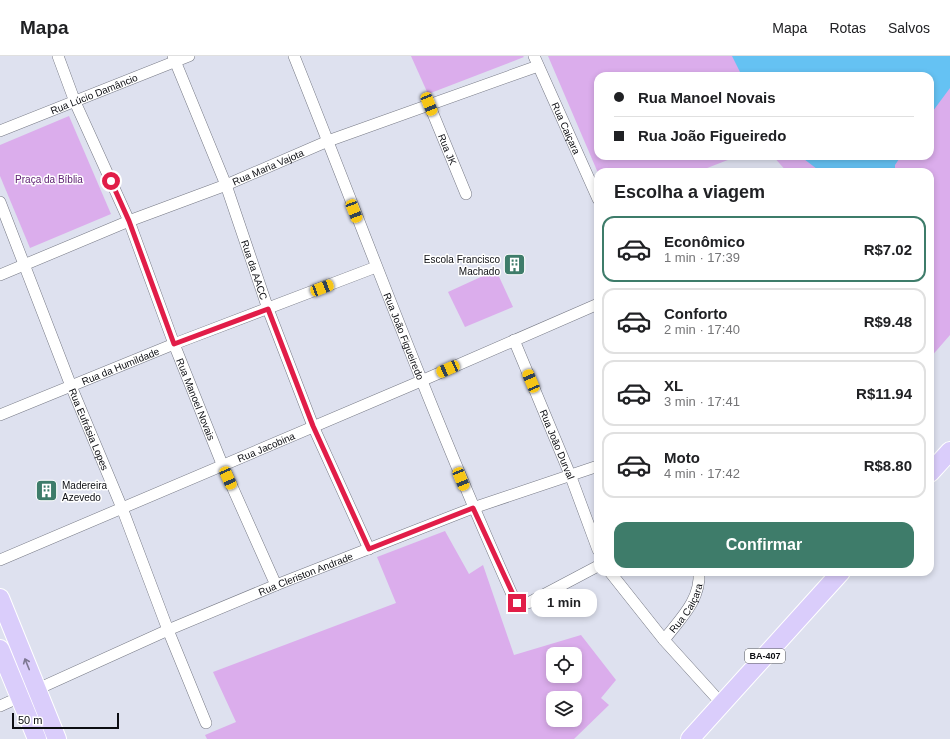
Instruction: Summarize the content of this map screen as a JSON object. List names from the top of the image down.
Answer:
{
  "streets": {
    "main road": ["BA-407"],
    "street": [
      "Rua Lúcio Damâncio",
      "Rua Caiçara",
      "Rua JK",
      "Rua Maria Vajota",
      "Rua da AACC",
      "Rua João Figueiredo",
      "Rua da Humildade",
      "Rua Manoel Novais",
      "Rua Eufrásia Lopes",
      "Rua João Durval",
      "Rua Jacobina",
      "Rua Cleriston Andrade"
    ]
  },
  "crossings": [
    ["Rua Lúcio Damâncio", "Rua da AACC"],
    ["Rua Lúcio Damâncio", "Rua Manoel Novais"],
    ["Rua Caiçara", "Rua Maria Vajota"],
    ["Rua JK", "Rua Maria Vajota"],
    ["Rua Maria Vajota", "Rua da AACC"],
    ["Rua Maria Vajota", "Rua João Figueiredo"],
    ["Rua Maria Vajota", "Rua Manoel Novais"],
    ["Rua Maria Vajota", "Rua Eufrásia Lopes"],
    ["Rua da AACC", "Rua da Humildade"],
    ["Rua da AACC", "Rua Jacobina"],
    ["Rua da AACC", "Rua Cleriston Andrade"],
    ["Rua João Figueiredo", "Rua da Humildade"],
    ["Rua João Figueiredo", "Rua Jacobina"],
    ["Rua João Figueiredo", "Rua Cleriston Andrade"],
    ["Rua da Humildade", "Rua Manoel Novais"],
    ["Rua da Humildade", "Rua Eufrásia Lopes"],
    ["Rua Manoel Novais", "Rua Jacobina"],
    ["Rua Manoel Novais", "Rua Cleriston Andrade"],
    ["Rua Eufrásia Lopes", "Rua Jacobina"],
    ["Rua Eufrásia Lopes", "Rua Cleriston Andrade"],
    ["Rua João Durval", "Rua Jacobina"],
    ["Rua João Durval", "Rua Cleriston Andrade"]
  ],
  "parks": ["Praça da Bíblia"],
  "places": {
    "building": ["Escola Francisco Machado", "Madereira Azevedo"]
  },
  "scale_bar": "50 m",
  "page": {
    "header": "Mapa",
    "nav": ["Mapa", "Rotas", "Salvos"],
    "banner": ["Rua Manoel Novais", "Rua João Figueiredo"],
    "heading": "Escolha a viagem",
    "list": [
      {
        "name": "Econômico",
        "note": "1 min · 17:39",
        "value": "R$7.02"
      },
      {
        "name": "Conforto",
        "note": "2 min · 17:40",
        "value": "R$9.48"
      },
      {
        "name": "XL",
        "note": "3 min · 17:41",
        "value": "R$11.94"
      },
      {
        "name": "Moto",
        "note": "4 min · 17:42",
        "value": "R$8.80"
      }
    ],
    "buttons": "Confirmar",
    "bubble": "1 min",
    "scale": "50 m"
  }
}
